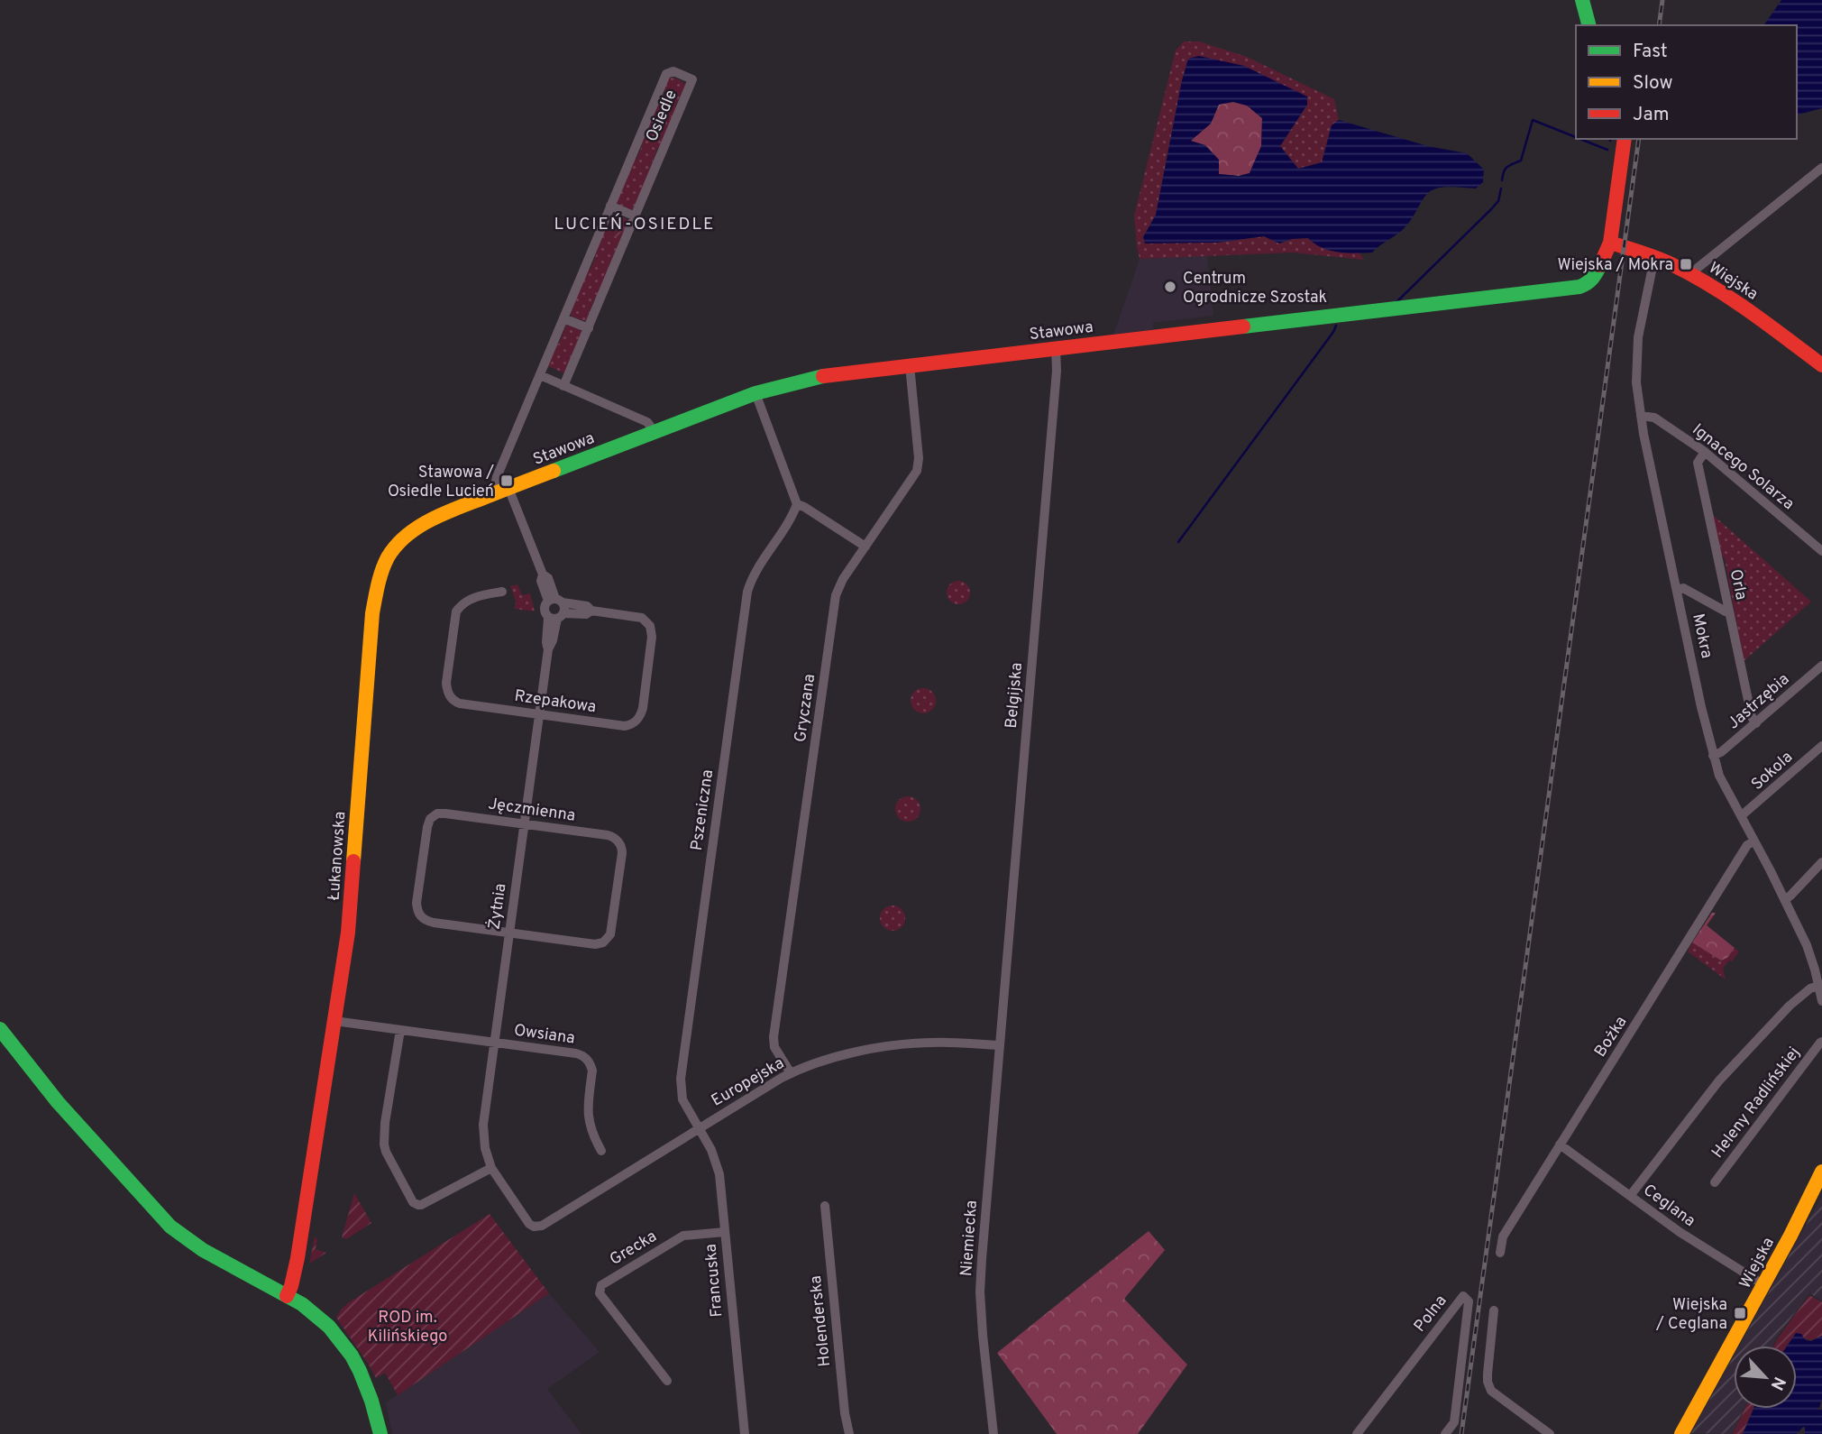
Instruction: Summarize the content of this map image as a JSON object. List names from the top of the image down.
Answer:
{
  "streets": {
    "street": [
      "Osiedle",
      "Wiejska",
      "Stawowa",
      "Ignacego Solarza",
      "Orla",
      "Mokra",
      "Belgijska",
      "Rzepakowa",
      "Jastrzębia",
      "Gryczana",
      "Sokola",
      "Jęczmienna",
      "Pszeniczna",
      "Łukanowska",
      "Żytnia",
      "Owsiana",
      "Bożka",
      "Europejska",
      "Heleny Radlińskiej",
      "Ceglana",
      "Niemiecka",
      "Grecka",
      "Francuska",
      "Polna",
      "Holenderska"
    ]
  },
  "crossings": [
    ["Osiedle", "Stawowa"],
    ["Osiedle", "Łukanowska"],
    ["Osiedle", "Żytnia"],
    ["Wiejska", "Stawowa"],
    ["Wiejska", "Mokra"],
    ["Wiejska", "Ceglana"],
    ["Stawowa", "Belgijska"],
    ["Stawowa", "Gryczana"],
    ["Stawowa", "Łukanowska"],
    ["Stawowa", "Żytnia"],
    ["Ignacego Solarza", "Orla"],
    ["Ignacego Solarza", "Mokra"],
    ["Orla", "Jastrzębia"],
    ["Mokra", "Jastrzębia"],
    ["Mokra", "Sokola"],
    ["Mokra", "Bożka"],
    ["Belgijska", "Europejska"],
    ["Belgijska", "Niemiecka"],
    ["Rzepakowa", "Żytnia"],
    ["Gryczana", "Europejska"],
    ["Jęczmienna", "Żytnia"],
    ["Pszeniczna", "Europejska"],
    ["Pszeniczna", "Francuska"],
    ["Łukanowska", "Żytnia"],
    ["Łukanowska", "Owsiana"],
    ["Żytnia", "Owsiana"],
    ["Żytnia", "Europejska"],
    ["Bożka", "Ceglana"],
    ["Europejska", "Niemiecka"],
    ["Europejska", "Francuska"],
    ["Grecka", "Francuska"]
  ],
  "districts": ["LUCIEŃ-OSIEDLE"],
  "parks": ["ROD im. Kilińskiego"],
  "places": {
    "transit": ["Wiejska / Mokra", "Stawowa / Osiedle Lucień", "Wiejska / Ceglana"],
    "other": ["Centrum Ogrodnicze Szostak"]
  },
  "legend": ["Fast", "Slow", "Jam"],
  "north": "bottom right"
}
